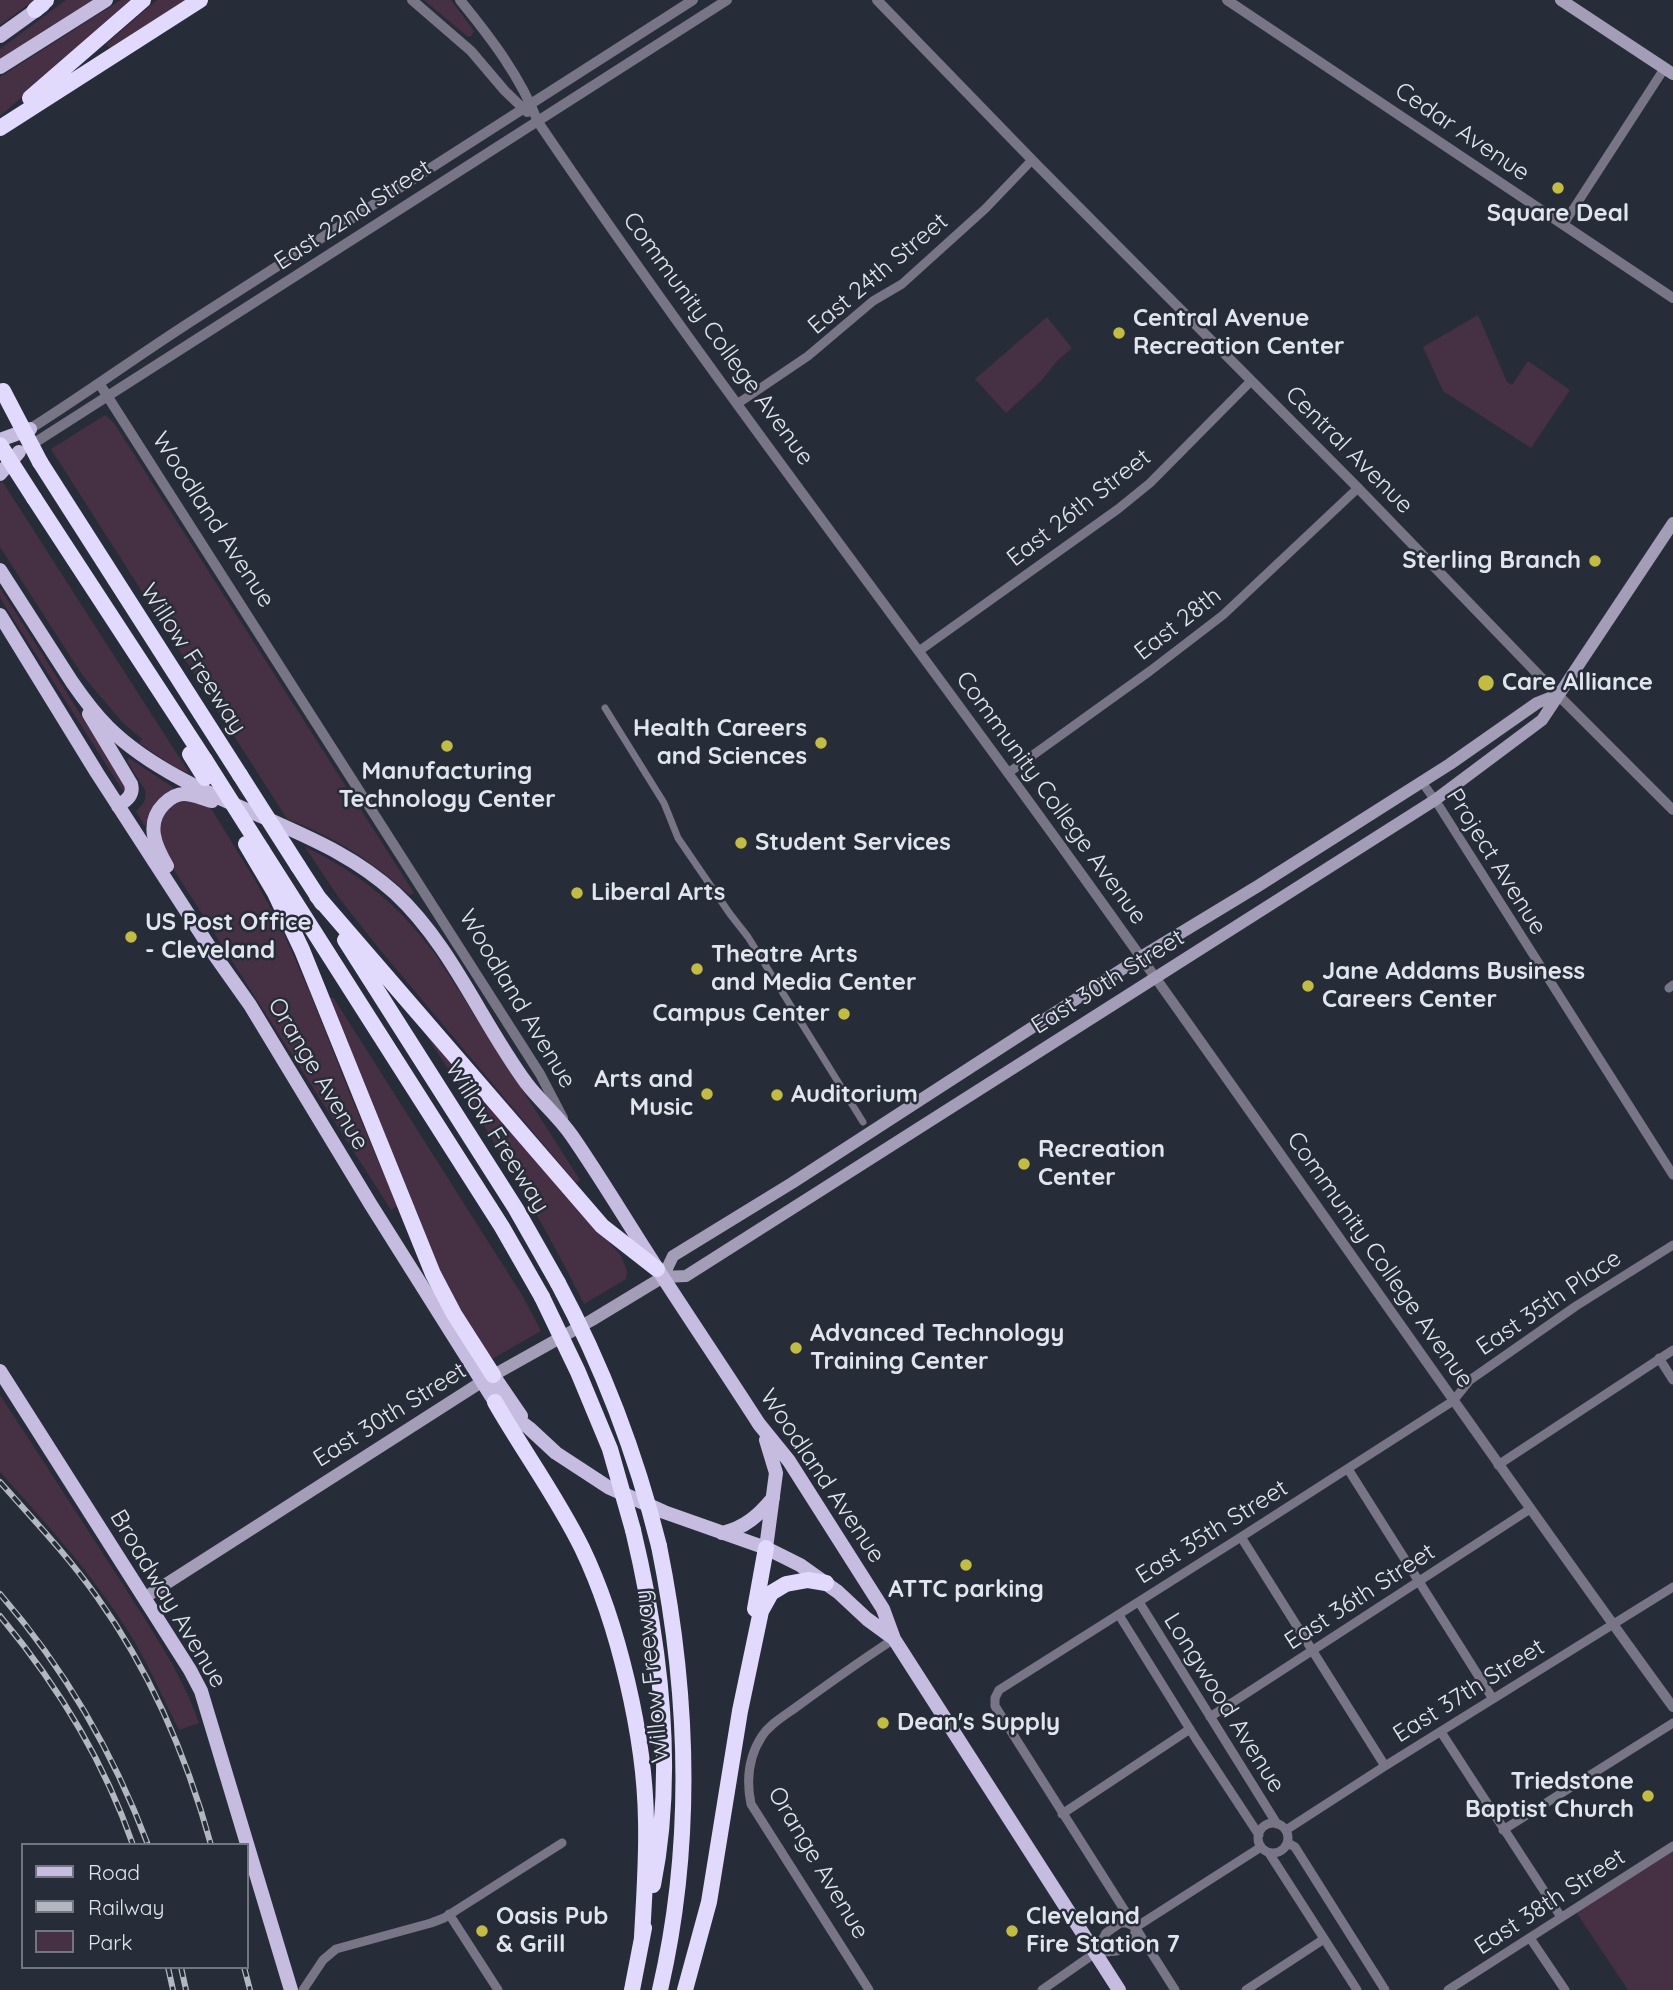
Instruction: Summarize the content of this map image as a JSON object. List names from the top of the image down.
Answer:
{
  "streets": {
    "highway": ["Willow Freeway"],
    "main road": [
      "Woodland Avenue",
      "East 30th Street",
      "Orange Avenue",
      "Broadway Avenue"
    ],
    "street": [
      "Cedar Avenue",
      "East 22nd Street",
      "East 24th Street",
      "Community College Avenue",
      "Central Avenue",
      "East 26th Street",
      "East 28th",
      "Project Avenue",
      "East 35th Place",
      "East 35th Street",
      "East 36th Street",
      "East 37th Street",
      "Longwood Avenue",
      "East 38th Street"
    ]
  },
  "crossings": [
    ["East 22nd Street", "Community College Avenue"],
    ["East 22nd Street", "Woodland Avenue"],
    ["East 24th Street", "Community College Avenue"],
    ["East 24th Street", "Central Avenue"],
    ["Community College Avenue", "East 26th Street"],
    ["Community College Avenue", "East 28th"],
    ["Community College Avenue", "East 30th Street"],
    ["Community College Avenue", "East 35th Place"],
    ["Community College Avenue", "East 35th Street"],
    ["Community College Avenue", "East 36th Street"],
    ["Community College Avenue", "East 37th Street"],
    ["Central Avenue", "East 26th Street"],
    ["Central Avenue", "East 28th"],
    ["Central Avenue", "East 30th Street"],
    ["Woodland Avenue", "East 30th Street"],
    ["Woodland Avenue", "Orange Avenue"],
    ["Project Avenue", "East 30th Street"],
    ["East 30th Street", "Orange Avenue"],
    ["East 30th Street", "Broadway Avenue"],
    ["East 35th Place", "East 35th Street"],
    ["East 35th Street", "Longwood Avenue"],
    ["East 36th Street", "Longwood Avenue"],
    ["East 37th Street", "Longwood Avenue"]
  ],
  "places": [
    "Square Deal",
    "Central Avenue Recreation Center",
    "Sterling Branch",
    "Care Alliance",
    "Health Careers and Sciences",
    "Manufacturing Technology Center",
    "Student Services",
    "Liberal Arts",
    "US Post Office - Cleveland",
    "Theatre Arts and Media Center",
    "Jane Addams Business Careers Center",
    "Campus Center",
    "Arts and Music",
    "Auditorium",
    "Recreation Center",
    "Advanced Technology Training Center",
    "ATTC parking",
    "Dean's Supply",
    "Triedstone Baptist Church",
    "Oasis Pub & Grill",
    "Cleveland Fire Station 7"
  ],
  "legend": ["Road", "Railway", "Park"]
}
